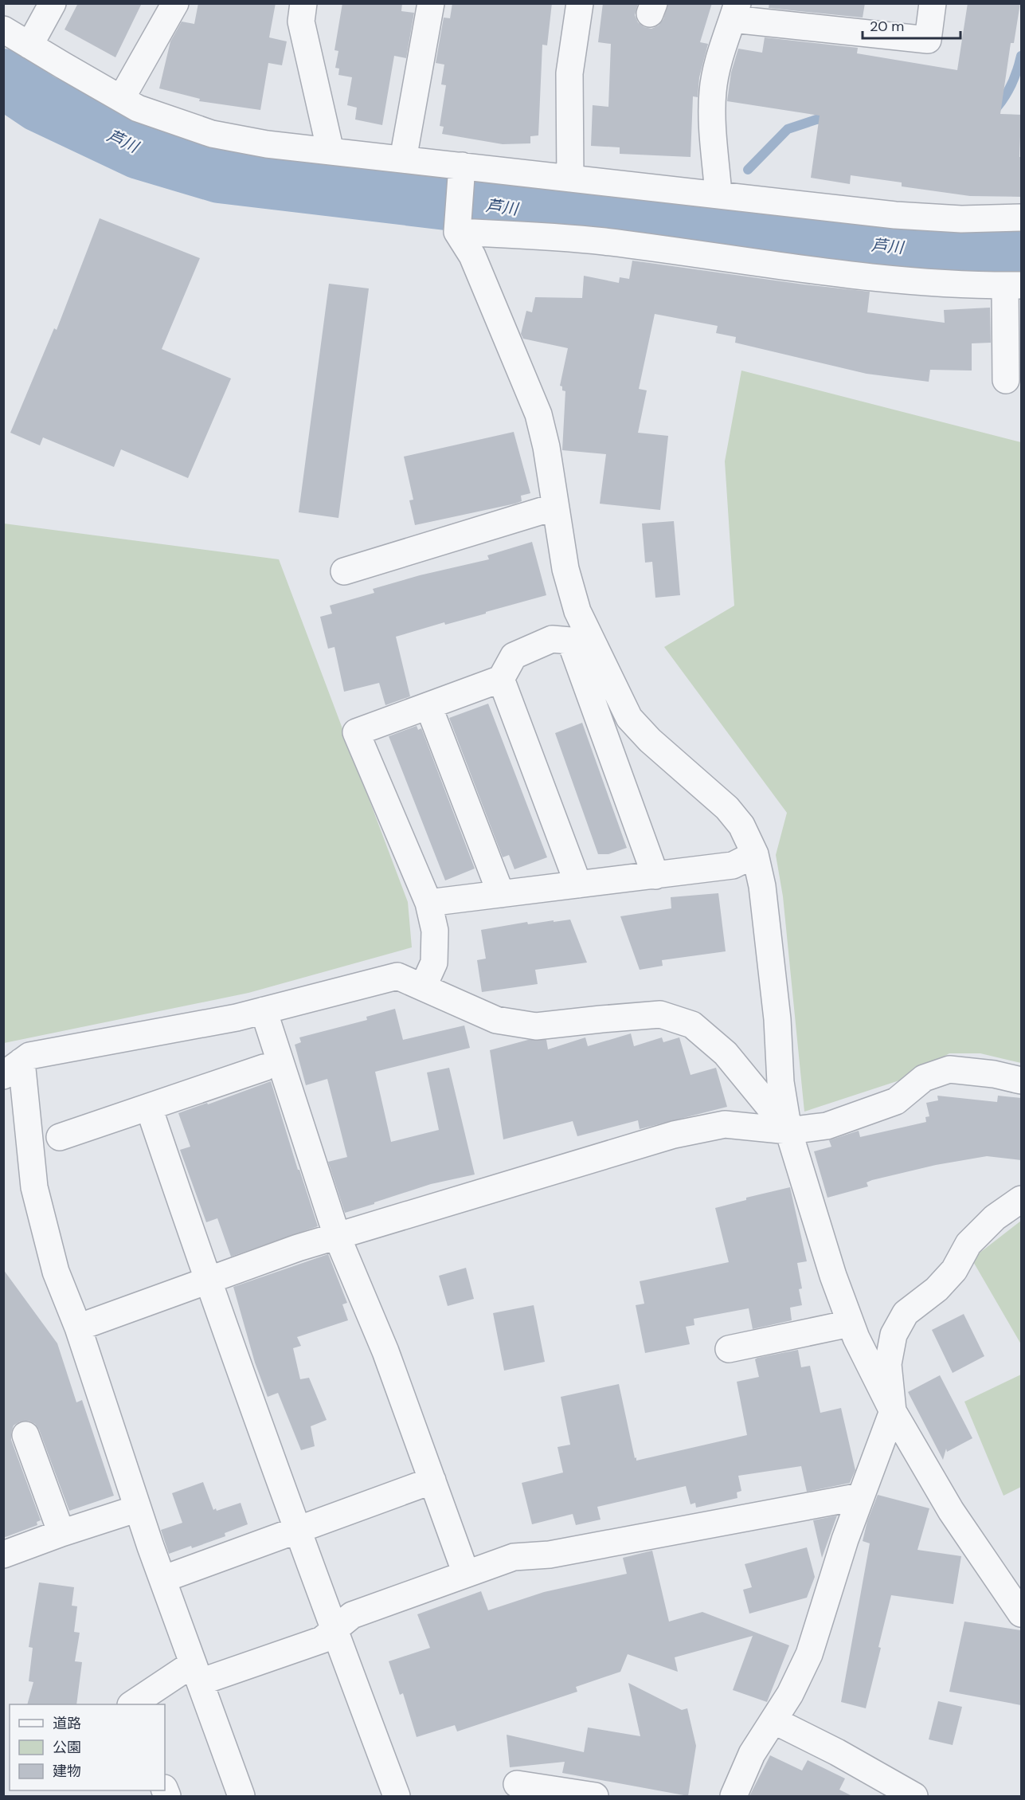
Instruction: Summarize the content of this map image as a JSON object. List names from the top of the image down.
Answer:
{
  "water": ["芦川"],
  "legend": ["道路", "公園", "建物"],
  "scale_bar": "20 m"
}
